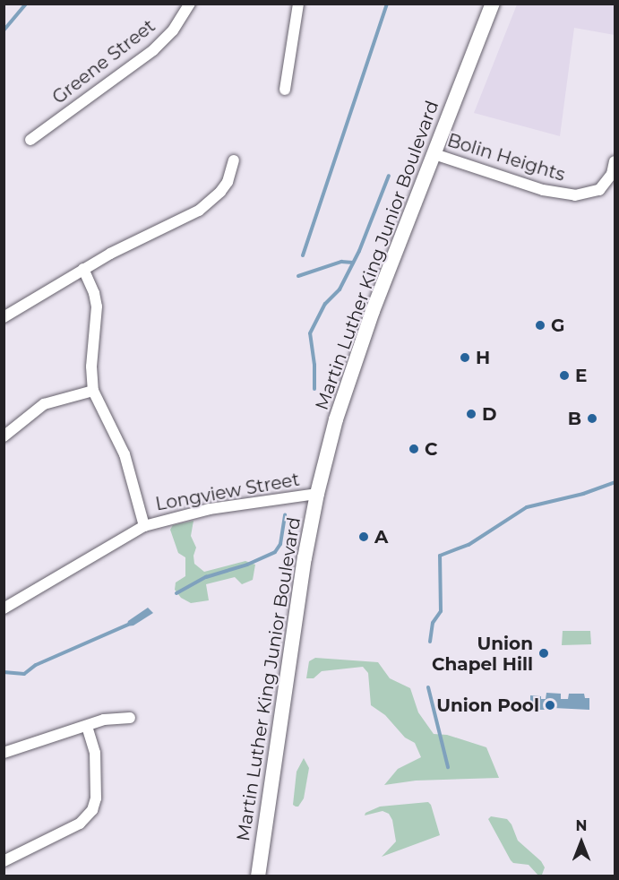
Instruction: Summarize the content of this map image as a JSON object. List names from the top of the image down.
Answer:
{
  "streets": {
    "main road": ["Martin Luther King Junior Boulevard"],
    "street": ["Greene Street", "Bolin Heights", "Longview Street"]
  },
  "crossings": [
    ["Bolin Heights", "Martin Luther King Junior Boulevard"],
    ["Martin Luther King Junior Boulevard", "Longview Street"]
  ],
  "places": [
    "G",
    "H",
    "E",
    "D",
    "B",
    "C",
    "A",
    "Union Chapel Hill",
    "Union Pool"
  ],
  "north": "top"
}
